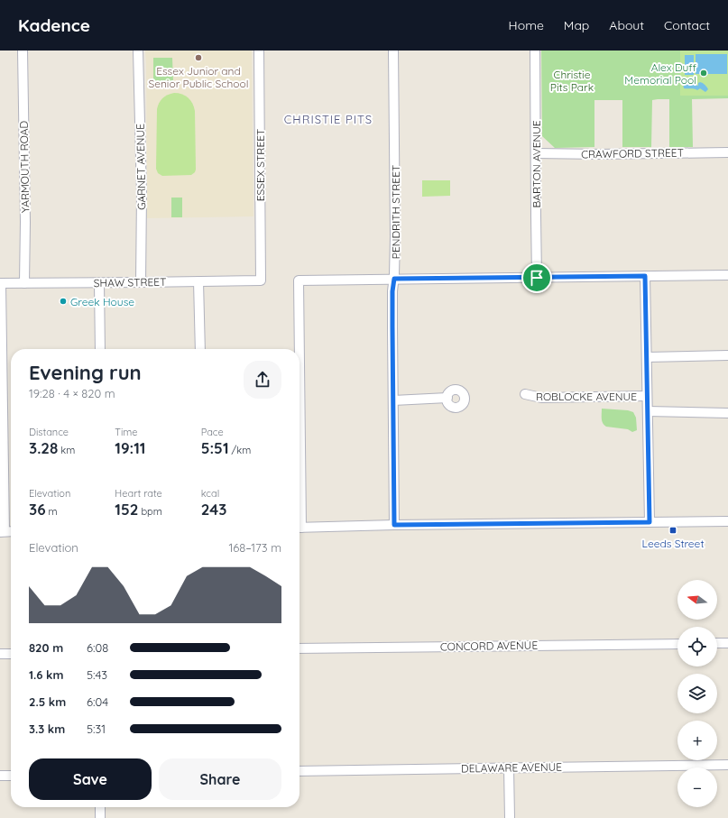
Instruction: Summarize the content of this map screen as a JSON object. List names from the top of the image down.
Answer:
{
  "streets": {
    "street": [
      "CRAWFORD STREET",
      "BARTON AVENUE",
      "ESSEX STREET",
      "YARMOUTH ROAD",
      "GARNET AVENUE",
      "PENDRITH STREET",
      "SHAW STREET",
      "ROBLOCKE AVENUE",
      "CONCORD AVENUE",
      "DELAWARE AVENUE"
    ]
  },
  "crossings": [
    ["CRAWFORD STREET", "BARTON AVENUE"],
    ["ESSEX STREET", "SHAW STREET"],
    ["YARMOUTH ROAD", "SHAW STREET"],
    ["GARNET AVENUE", "SHAW STREET"]
  ],
  "districts": ["CHRISTIE PITS"],
  "parks": ["Christie Pits Park"],
  "places": {
    "other": ["Essex Junior and Senior Public School", "Alex Duff Memorial Pool", "Greek House"],
    "transit": ["Leeds Street"]
  },
  "north": "left",
  "page": {
    "header": "Kadence",
    "nav": [
      "Home",
      "Map",
      "About",
      "Contact"
    ],
    "heading": ["Evening run", "19:28 · 4 × 820 m"],
    "stats": [
      ["Distance", "3.28 km"],
      ["Time", "19:11"],
      ["Pace", "5:51 /km"],
      ["Elevation", "36 m"],
      ["Heart rate", "152 bpm"],
      ["kcal", "243"]
    ],
    "chart": ["Elevation", "168–173 m"],
    "map_buttons": ["+", "−"],
    "list": [
      {
        "name": "820 m",
        "note": "6:08"
      },
      {
        "name": "1.6 km",
        "note": "5:43"
      },
      {
        "name": "2.5 km",
        "note": "6:04"
      },
      {
        "name": "3.3 km",
        "note": "5:31"
      }
    ],
    "buttons": ["Save", "Share"]
  }
}
